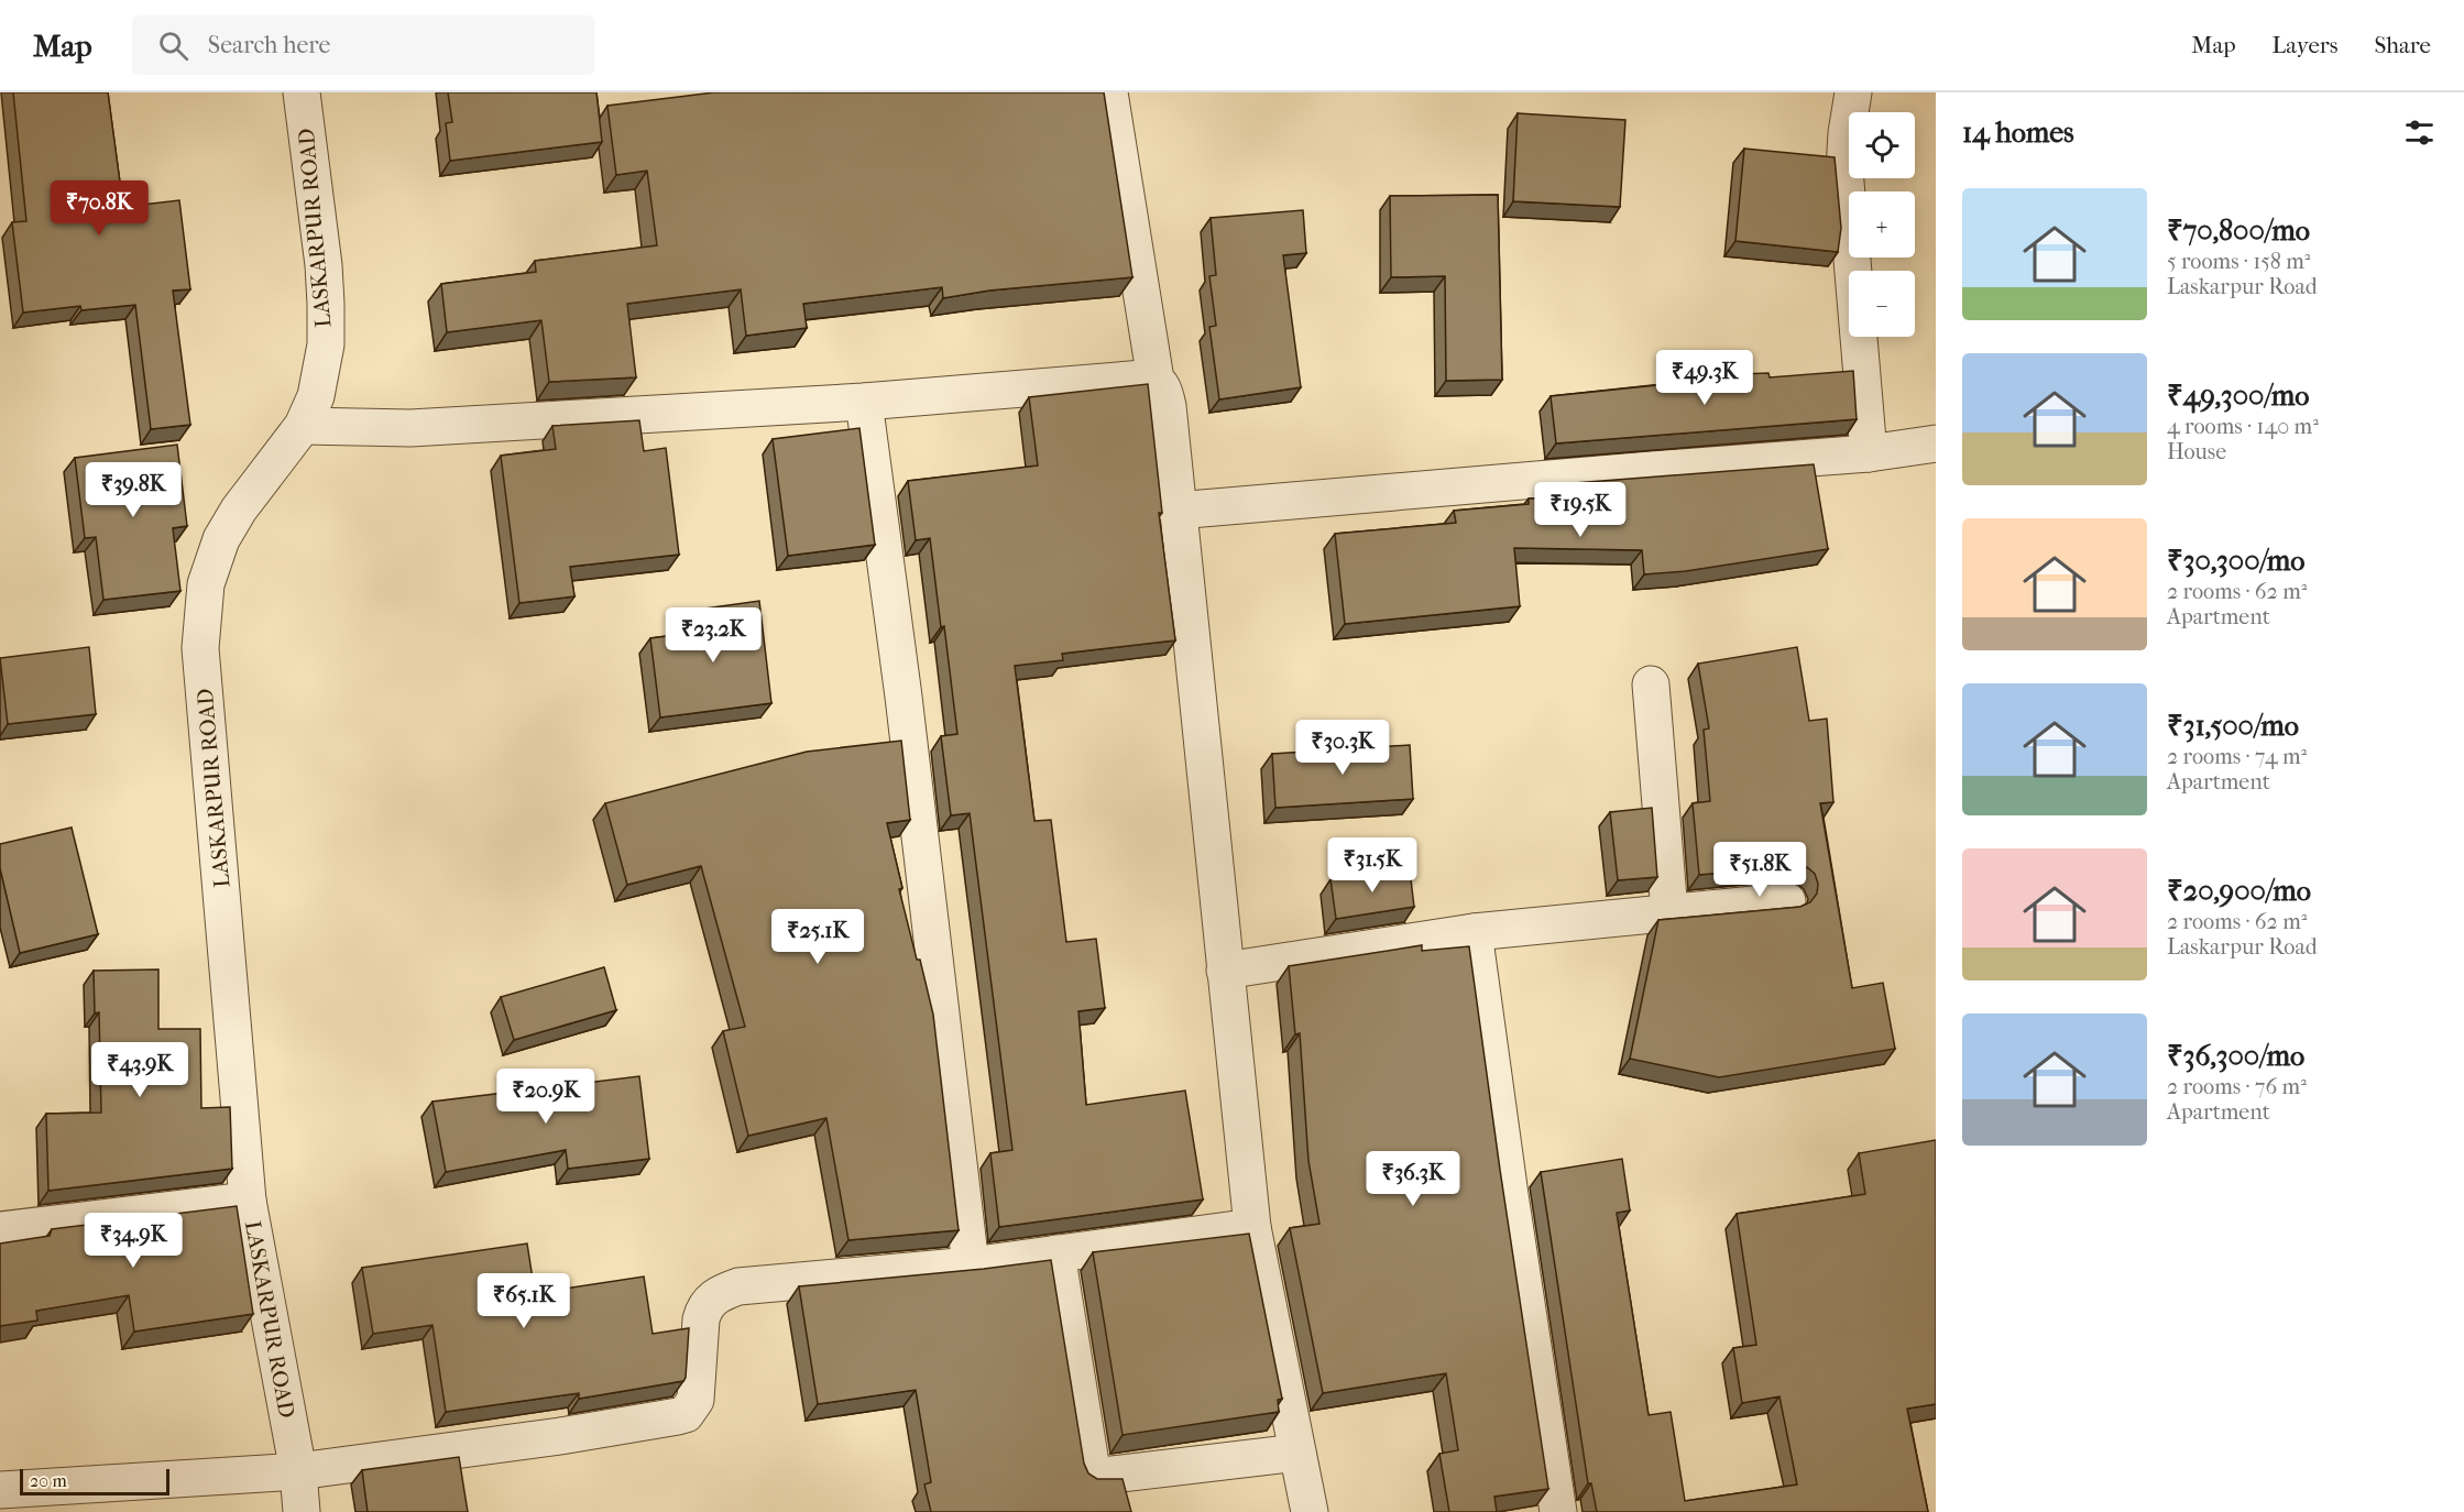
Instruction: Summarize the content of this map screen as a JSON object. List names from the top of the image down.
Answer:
{
  "streets": {
    "street": ["LASKARPUR ROAD"]
  },
  "scale_bar": "20 m",
  "page": {
    "header": "Map",
    "search": "Search here",
    "nav": ["Map", "Layers", "Share"],
    "heading": "14 homes",
    "map_buttons": ["+", "−"],
    "list": [
      {
        "name": "₹70,800/mo",
        "note": "5 rooms · 158 m² · Laskarpur Road"
      },
      {
        "name": "₹49,300/mo",
        "note": "4 rooms · 140 m² · House"
      },
      {
        "name": "₹30,300/mo",
        "note": "2 rooms · 62 m² · Apartment"
      },
      {
        "name": "₹31,500/mo",
        "note": "2 rooms · 74 m² · Apartment"
      },
      {
        "name": "₹20,900/mo",
        "note": "2 rooms · 62 m² · Laskarpur Road"
      },
      {
        "name": "₹36,300/mo",
        "note": "2 rooms · 76 m² · Apartment"
      }
    ],
    "price": [
      "₹70.8K",
      "₹49.3K",
      "₹39.8K",
      "₹19.5K",
      "₹23.2K",
      "₹30.3K",
      "₹31.5K",
      "₹51.8K",
      "₹25.1K",
      "₹43.9K",
      "₹20.9K",
      "₹36.3K",
      "₹34.9K",
      "₹65.1K"
    ],
    "scale": "20 m"
  }
}
